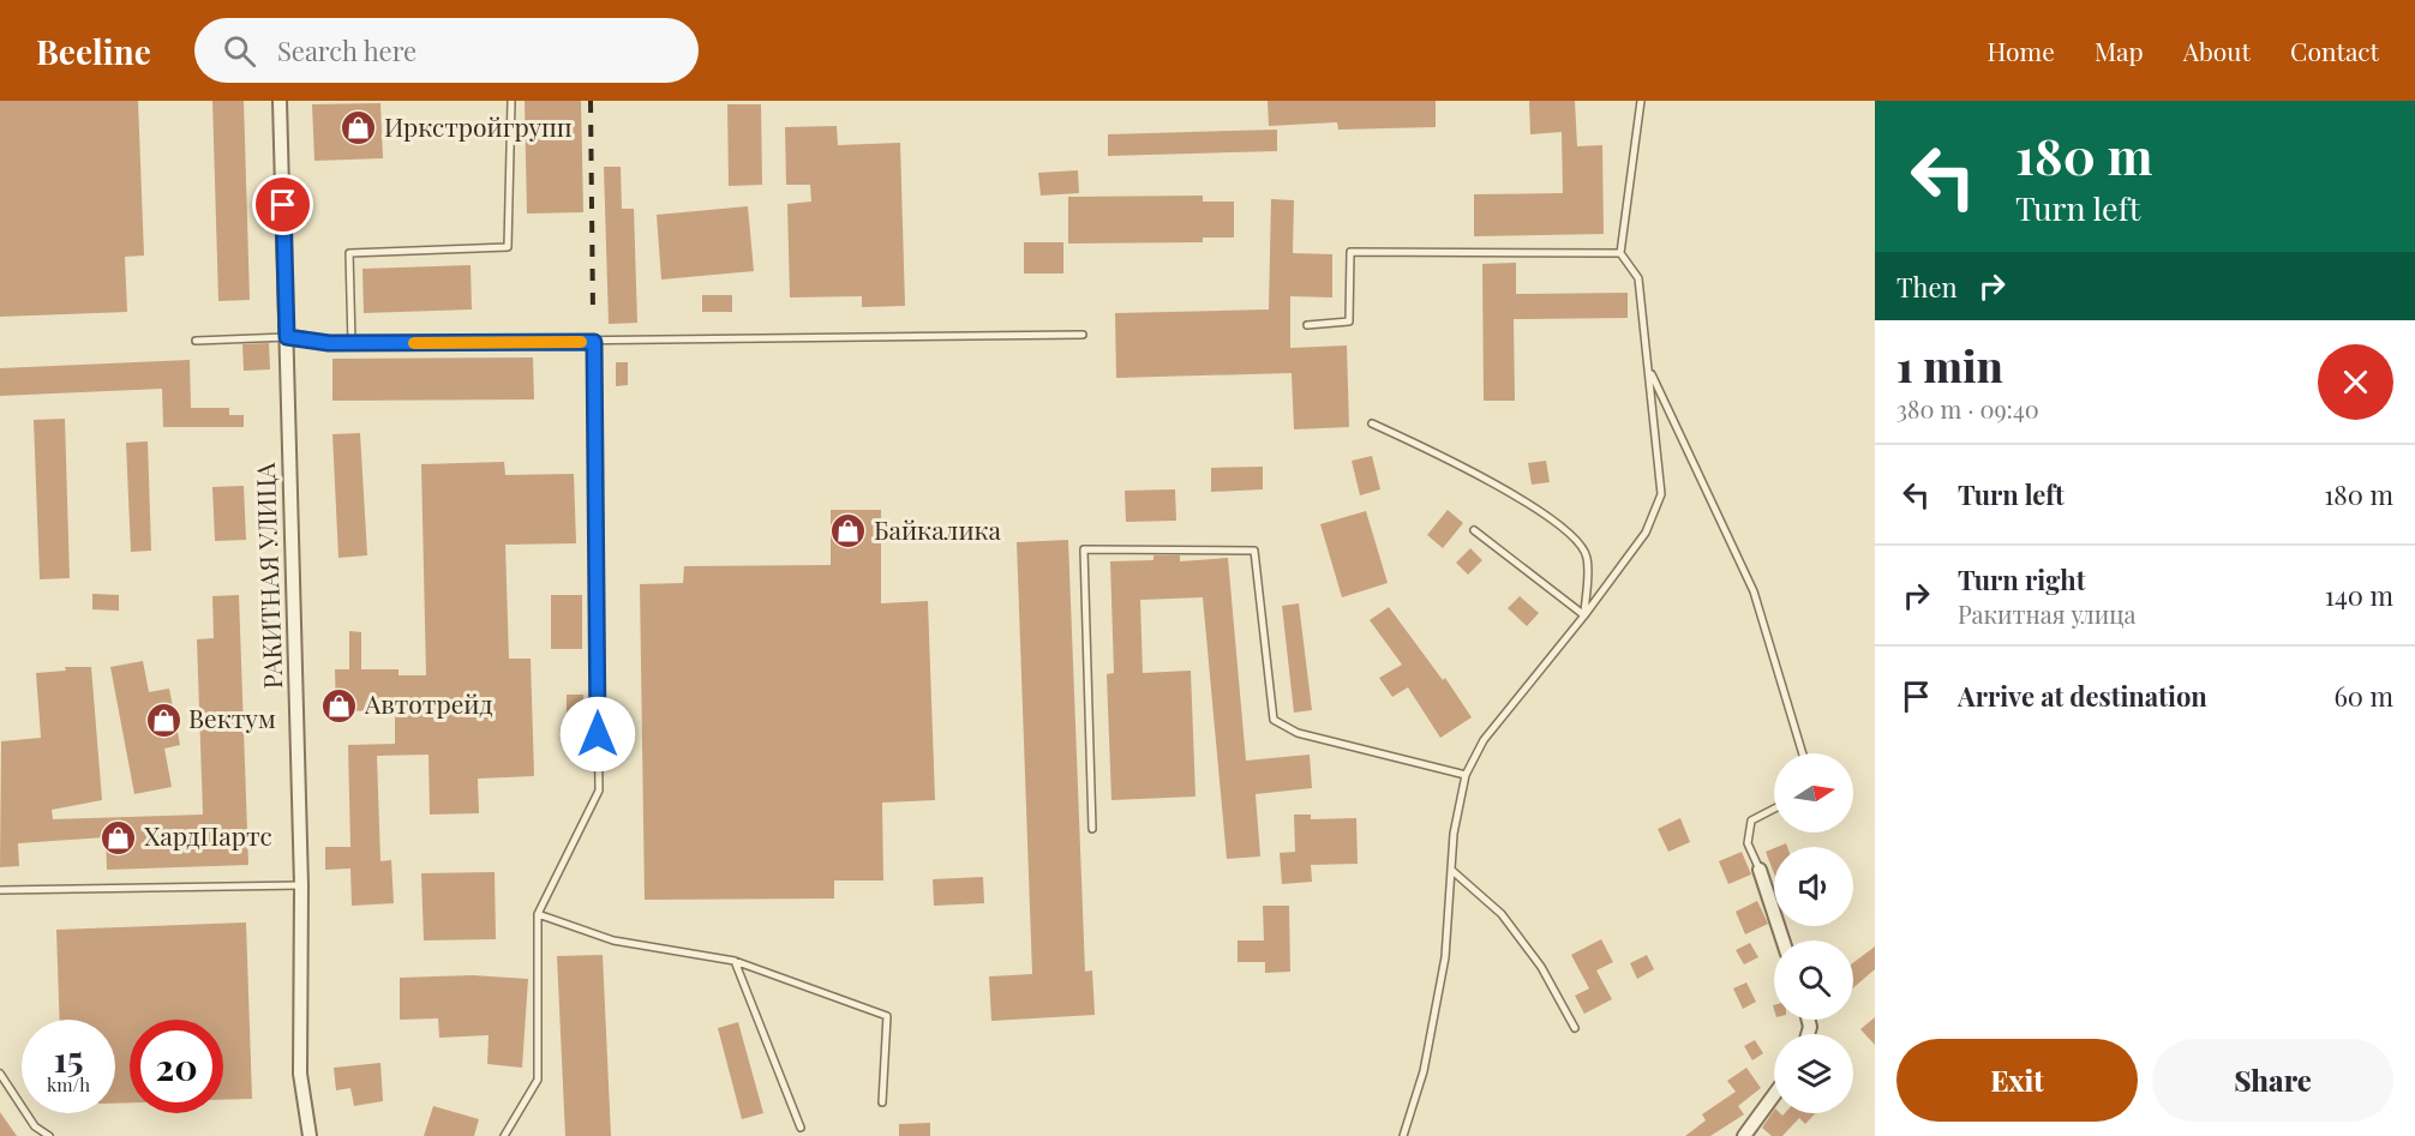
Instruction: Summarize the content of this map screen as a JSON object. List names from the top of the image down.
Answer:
{
  "streets": {
    "street": ["РАКИТНАЯ УЛИЦА"]
  },
  "places": {
    "shop": [
      "Иркстройгрупп",
      "Байкалика",
      "Автотрейд",
      "Вектум",
      "ХардПартс"
    ]
  },
  "north": "right",
  "page": {
    "header": "Beeline",
    "search": "Search here",
    "nav": [
      "Home",
      "Map",
      "About",
      "Contact"
    ],
    "turn": ["180 m", "Turn left"],
    "then": "Then",
    "heading": ["1 min", "380 m · 09:40"],
    "list": [
      {
        "name": "Turn left",
        "value": "180 m"
      },
      {
        "name": "Turn right",
        "note": "Ракитная улица",
        "value": "140 m"
      },
      {
        "name": "Arrive at destination",
        "value": "60 m"
      }
    ],
    "speed": "15 km/h",
    "limit": "20",
    "buttons": ["Exit", "Share"]
  }
}
